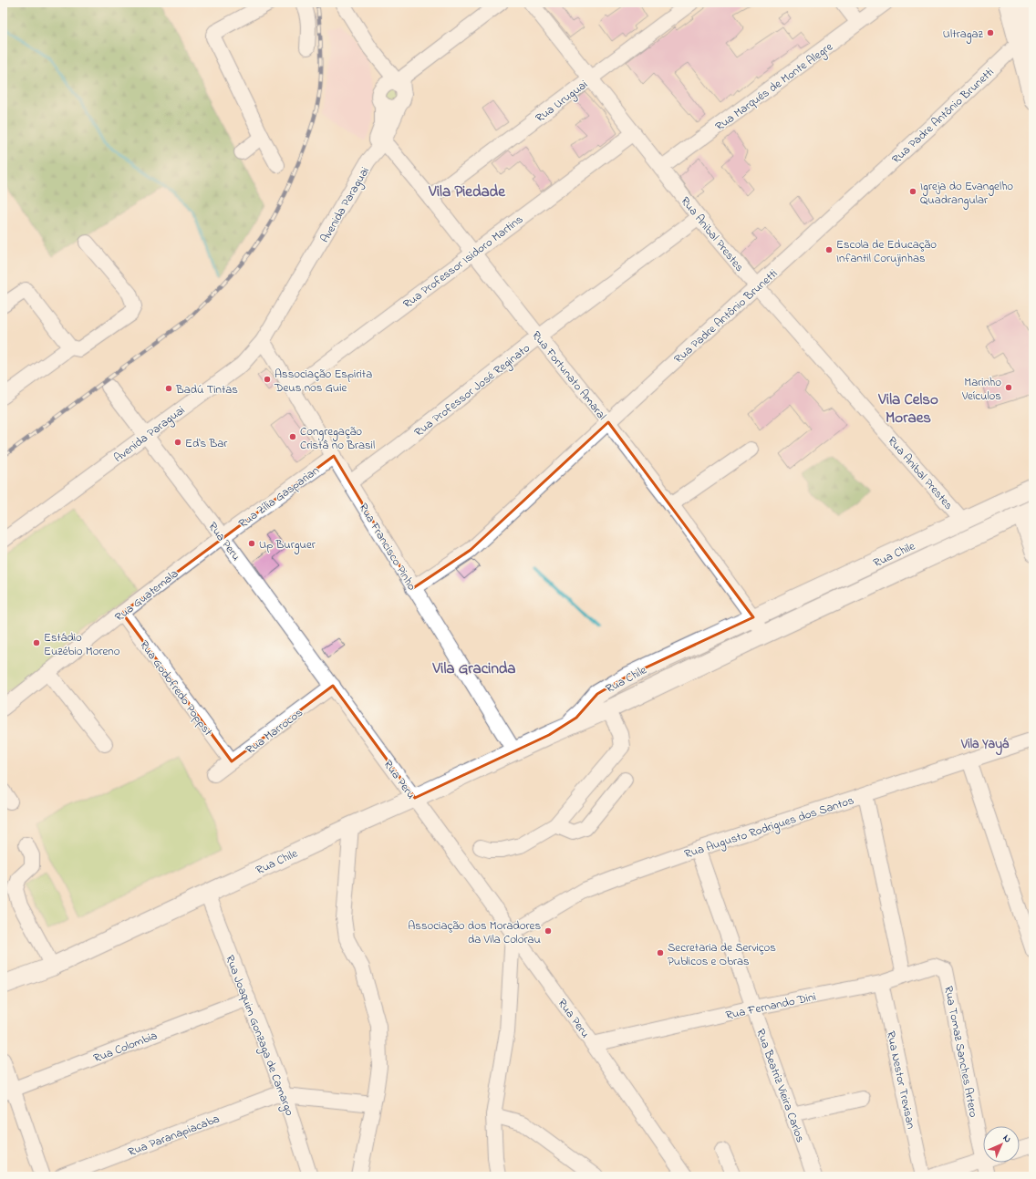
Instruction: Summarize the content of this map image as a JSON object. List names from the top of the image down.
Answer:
{
  "streets": {
    "main road": ["Rua Chile"],
    "street": [
      "Rua Marqués de Monte Alegre",
      "Rua Uruguai",
      "Rua Padre Antônio Brunetti",
      "Avenida Paraguai",
      "Rua Anibal Prestes",
      "Rua Professor Isidoro Martins",
      "Rua Fortunato Amaral",
      "Rua Professor José Reginato",
      "Rua Zília Gasparian",
      "Rua Peru",
      "Rua Francisco Pinho",
      "Rua Guatemala",
      "Rua Godofredo Poppst",
      "Rua Marrocos",
      "Rua Augusto Rodrigues dos Santos",
      "Rua Fernando Dini",
      "Rua Joaquim Gonzaga de Camargo",
      "Rua Colombia",
      "Rua Tomaz Sanches Artero",
      "Rua Nestor Trevisan",
      "Rua Beatriz Vieira Carlos",
      "Rua Paranapiacaba"
    ]
  },
  "crossings": [
    ["Rua Marqués de Monte Alegre", "Rua Anibal Prestes"],
    ["Rua Uruguai", "Rua Anibal Prestes"],
    ["Rua Uruguai", "Rua Fortunato Amaral"],
    ["Rua Padre Antônio Brunetti", "Rua Anibal Prestes"],
    ["Rua Padre Antônio Brunetti", "Rua Fortunato Amaral"],
    ["Rua Padre Antônio Brunetti", "Rua Francisco Pinho"],
    ["Avenida Paraguai", "Rua Fortunato Amaral"],
    ["Avenida Paraguai", "Rua Peru"],
    ["Avenida Paraguai", "Rua Francisco Pinho"],
    ["Rua Anibal Prestes", "Rua Professor Isidoro Martins"],
    ["Rua Anibal Prestes", "Rua Professor José Reginato"],
    ["Rua Anibal Prestes", "Rua Chile"],
    ["Rua Professor Isidoro Martins", "Rua Fortunato Amaral"],
    ["Rua Professor Isidoro Martins", "Rua Francisco Pinho"],
    ["Rua Fortunato Amaral", "Rua Professor José Reginato"],
    ["Rua Fortunato Amaral", "Rua Chile"],
    ["Rua Professor José Reginato", "Rua Francisco Pinho"],
    ["Rua Zília Gasparian", "Rua Peru"],
    ["Rua Zília Gasparian", "Rua Francisco Pinho"],
    ["Rua Zília Gasparian", "Rua Guatemala"],
    ["Rua Peru", "Rua Chile"],
    ["Rua Peru", "Rua Guatemala"],
    ["Rua Peru", "Rua Marrocos"],
    ["Rua Peru", "Rua Augusto Rodrigues dos Santos"],
    ["Rua Peru", "Rua Fernando Dini"],
    ["Rua Francisco Pinho", "Rua Chile"],
    ["Rua Chile", "Rua Joaquim Gonzaga de Camargo"],
    ["Rua Guatemala", "Rua Godofredo Poppst"],
    ["Rua Godofredo Poppst", "Rua Marrocos"],
    ["Rua Augusto Rodrigues dos Santos", "Rua Beatriz Vieira Carlos"],
    ["Rua Fernando Dini", "Rua Tomaz Sanches Artero"],
    ["Rua Fernando Dini", "Rua Nestor Trevisan"],
    ["Rua Fernando Dini", "Rua Beatriz Vieira Carlos"],
    ["Rua Joaquim Gonzaga de Camargo", "Rua Colombia"],
    ["Rua Joaquim Gonzaga de Camargo", "Rua Paranapiacaba"]
  ],
  "districts": [
    "Vila Piedade",
    "Vila Celso Moraes",
    "Vila Gracinda",
    "Vila Yayá"
  ],
  "places": [
    "Ultragaz",
    "Igreja do Evangelho Quadrangular",
    "Escola de Educação Infantil Corujinhas",
    "Associação Espirita Deus nos Guie",
    "Marinho Veículos",
    "Badú Tintas",
    "Congregação Cristâ no Brasil",
    "Ed's Bar",
    "Up Burguer",
    "Estádio Euzébio Moreno",
    "Associação dos Moradores da Vila Colorau",
    "Secretaria de Serviços Publicos e Obras"
  ],
  "north": "top right"
}
